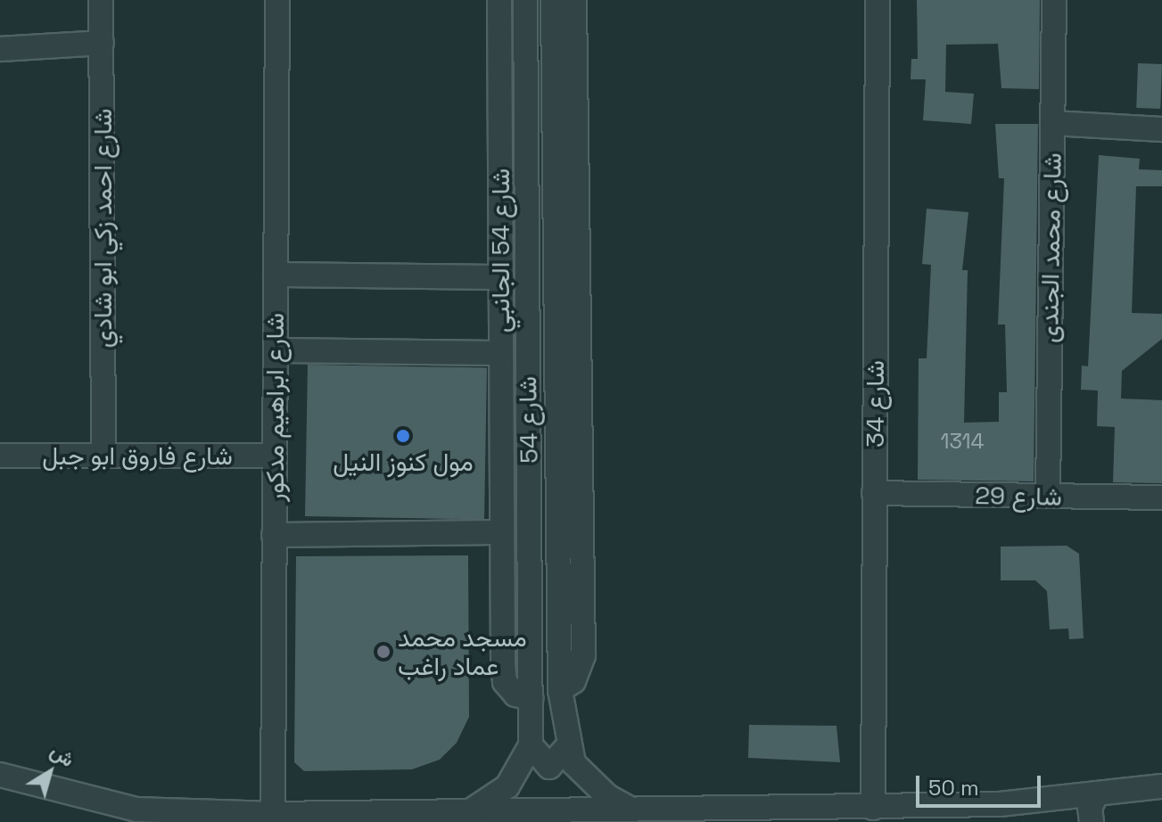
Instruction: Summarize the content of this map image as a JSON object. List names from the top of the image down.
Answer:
{
  "streets": {
    "street": [
      "شارع احمد زكي ابو شادي",
      "شارع محمد الجندى",
      "شارع 54 الجانبي",
      "شارع 34",
      "شارع ابراهيم مدكور",
      "شارع 54",
      "شارع فاروق ابو جبل",
      "شارع 29"
    ]
  },
  "crossings": [
    ["شارع احمد زكي ابو شادي", "شارع فاروق ابو جبل"],
    ["شارع محمد الجندى", "شارع 29"],
    ["شارع 54 الجانبي", "شارع 54"],
    ["شارع 34", "شارع 29"],
    ["شارع ابراهيم مدكور", "شارع فاروق ابو جبل"]
  ],
  "places": ["مول كنوز النيل", "مسجد محمد عماد راغب"],
  "house_numbers": ["1314"],
  "scale_bar": "50 m",
  "north": "top right"
}
